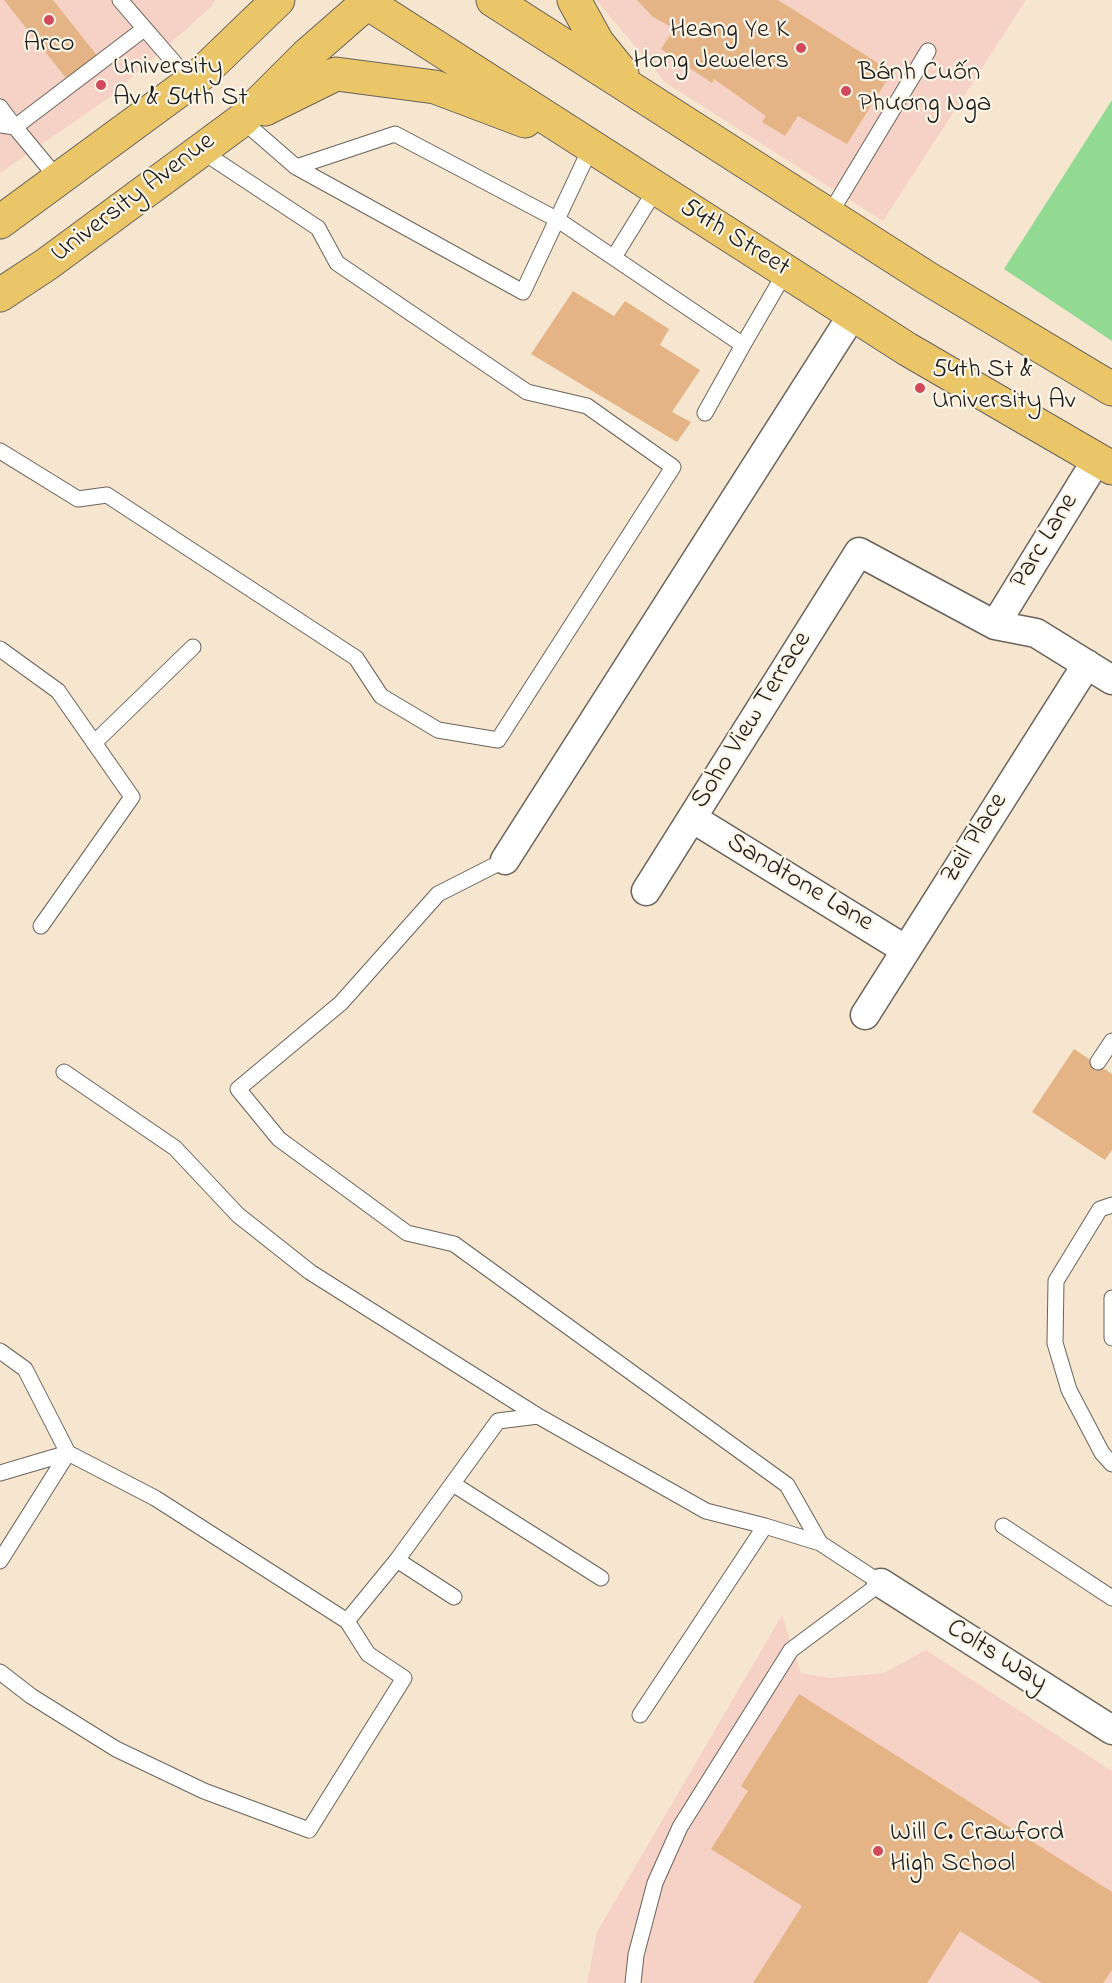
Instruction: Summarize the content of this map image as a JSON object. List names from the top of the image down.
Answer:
{
  "streets": {
    "main road": ["University Avenue", "54th Street"],
    "street": [
      "Parc Lane",
      "Soho View Terrace",
      "Zeil Place",
      "Sandtone Lane",
      "Colts Way"
    ]
  },
  "crossings": [
    ["University Avenue", "54th Street"],
    ["54th Street", "Parc Lane"],
    ["Parc Lane", "Soho View Terrace"],
    ["Soho View Terrace", "Sandtone Lane"],
    ["Zeil Place", "Sandtone Lane"]
  ],
  "places": [
    "Arco",
    "Heang Ye K Hong Jewelers",
    "University Av & 54th St",
    "Bánh Cuốn Phương Nga",
    "54th St & University Av",
    "Will C. Crawford High School"
  ]
}
